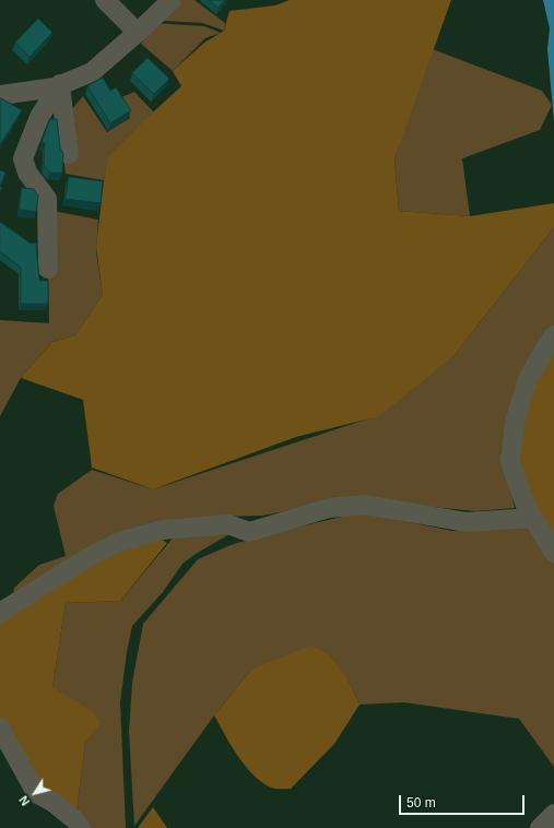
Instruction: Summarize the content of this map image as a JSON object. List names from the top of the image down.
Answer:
{
  "scale_bar": "50 m",
  "north": "bottom left"
}
